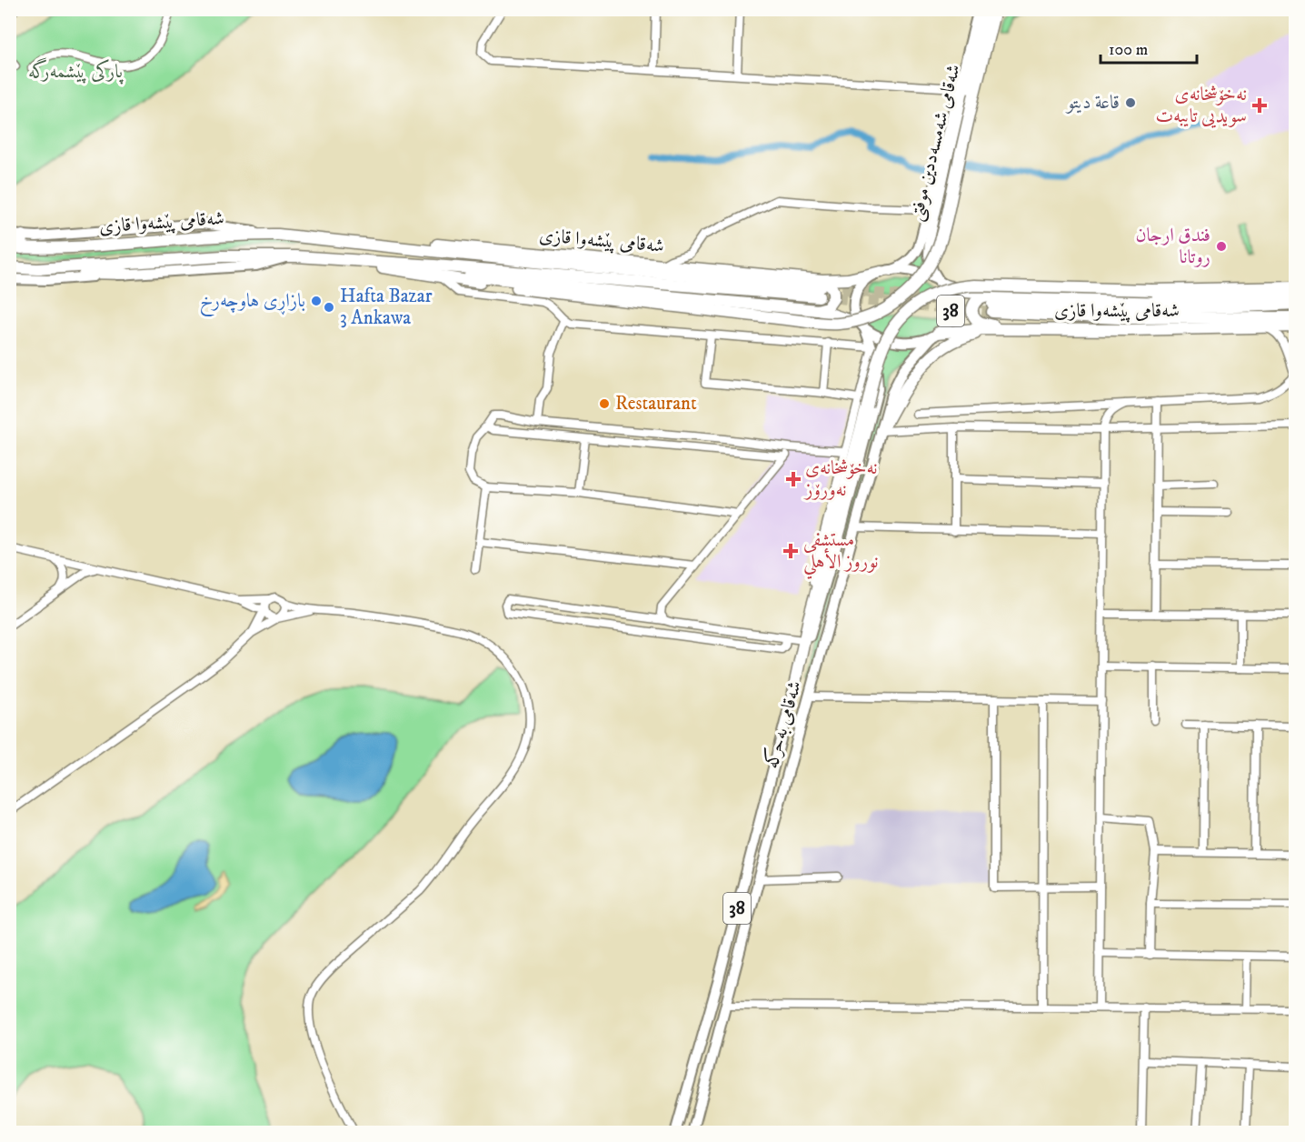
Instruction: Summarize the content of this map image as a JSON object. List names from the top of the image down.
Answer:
{
  "streets": {
    "highway": ["شەقامی پێشەوا قازی"],
    "main road": ["شەقامی شەمسەددین موفتی", "38", "شەقامی بەحرکە"]
  },
  "crossings": [
    ["شەقامی شەمسەددین موفتی", "شەقامی پێشەوا قازی"],
    ["شەقامی شەمسەددین موفتی", "38"],
    ["شەقامی شەمسەددین موفتی", "شەقامی بەحرکە"],
    ["شەقامی پێشەوا قازی", "38"],
    ["شەقامی پێشەوا قازی", "شەقامی بەحرکە"],
    ["38", "شەقامی بەحرکە"]
  ],
  "parks": ["پارکی پێشمەرگە"],
  "places": {
    "other": [
      "قاعة ديتو",
      "فندق ارجان روتانا",
      "بازاڕی هاوچەرخ",
      "Hafta Bazar 3 Ankawa",
      "Restaurant"
    ],
    "health": ["نەخۆشخانەی سویدیی تایبەت", "نەخۆشخانەی نەورۆز", "مستشفى نوروز الأهلي"]
  },
  "scale_bar": "100 m"
}
